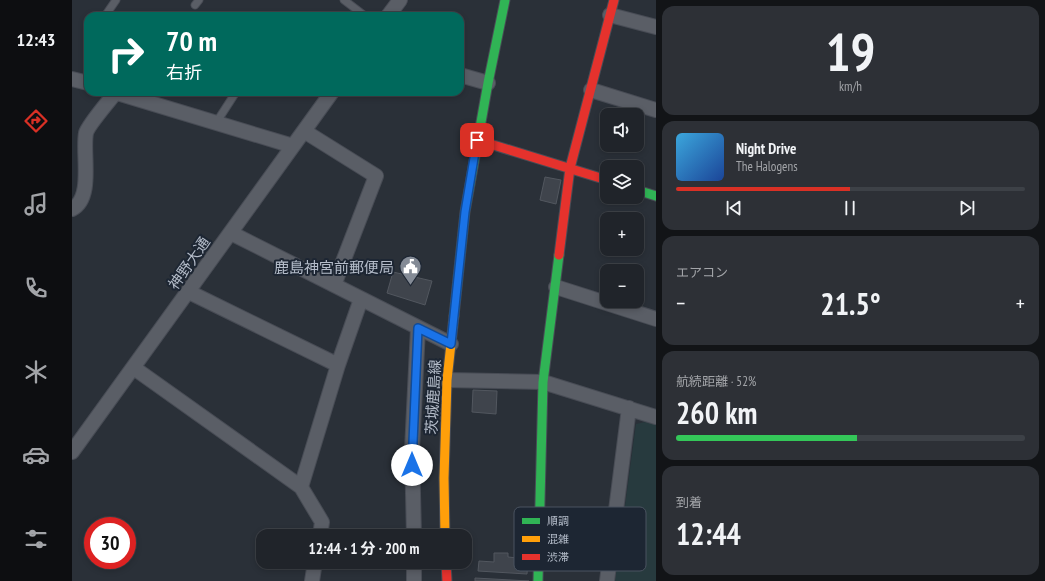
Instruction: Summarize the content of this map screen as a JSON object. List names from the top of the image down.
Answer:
{
  "streets": {
    "street": ["神野大通", "茨城鹿島線"]
  },
  "places": {
    "public building": ["鹿島神宮前郵便局"]
  },
  "legend": ["順調", "混雑", "渋滞"],
  "page": {
    "tabs": "12:43",
    "tile": [
      ["19", "km/h"],
      "エアコン",
      ["航続距離 · 52%", "260 km"],
      ["到着", "12:44"]
    ],
    "turn": ["70 m", "右折"],
    "map_buttons": ["+", "−"],
    "song": ["Night Drive", "The Halogens"],
    "heat": ["−", "21.5°", "+"],
    "limit": "30",
    "trip": "12:44 · 1 分 · 200 m"
  }
}
